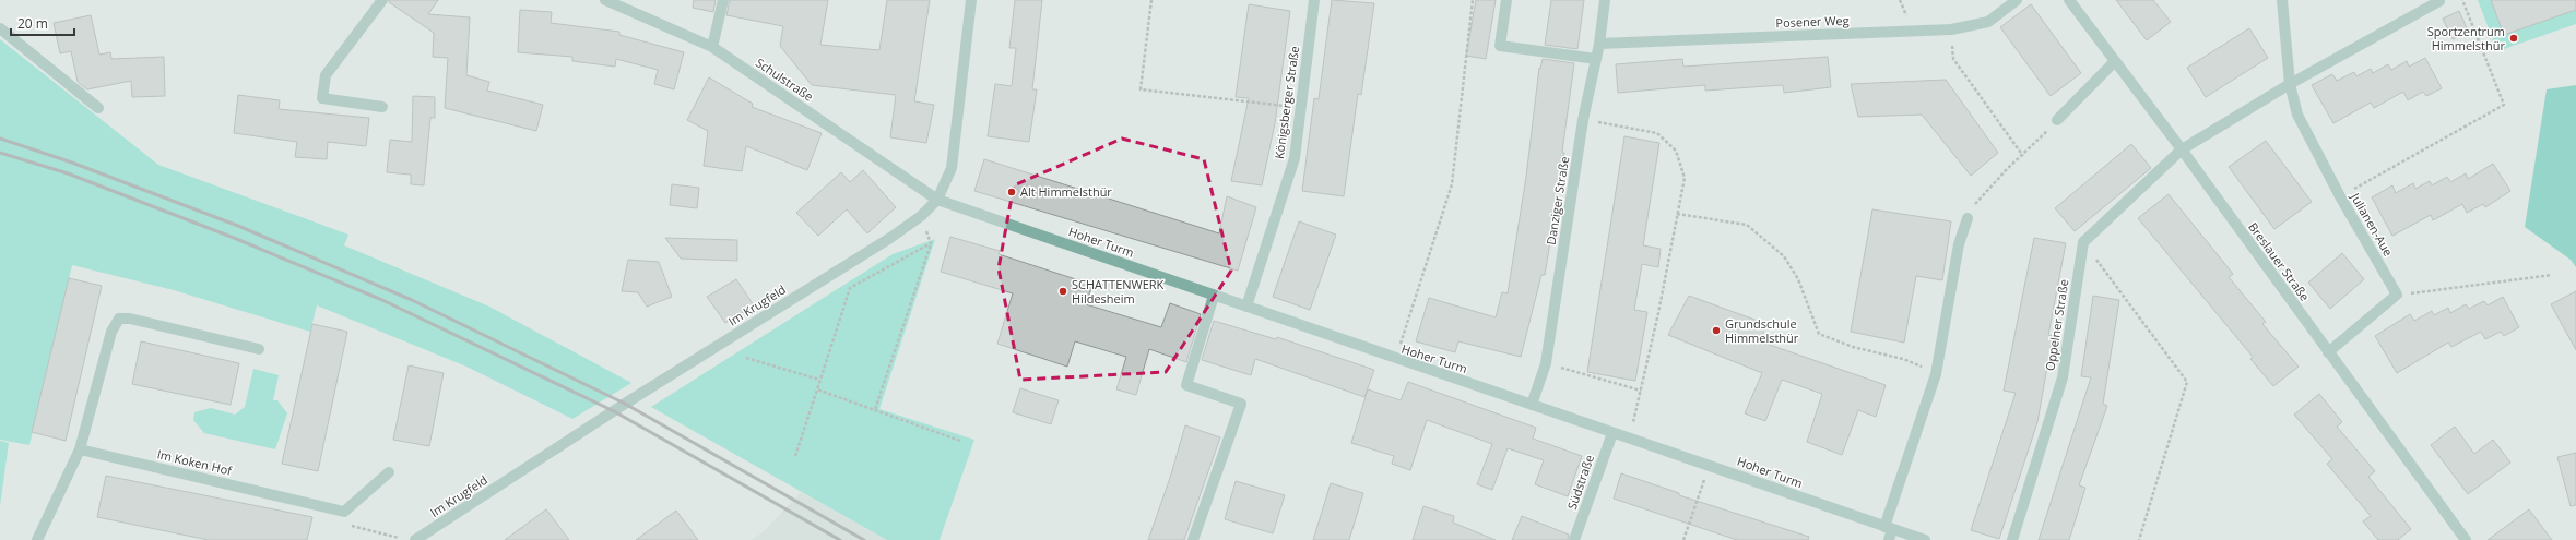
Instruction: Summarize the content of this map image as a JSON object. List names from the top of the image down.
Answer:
{
  "streets": {
    "street": [
      "Posener Weg",
      "Schulstraße",
      "Königsberger Straße",
      "Danziger Straße",
      "Julianen-Aue",
      "Hoher Turm",
      "Breslauer Straße",
      "Im Krugfeld",
      "Oppelner Straße",
      "Im Koken Hof",
      "Südstraße"
    ]
  },
  "crossings": [
    ["Posener Weg", "Danziger Straße"],
    ["Schulstraße", "Hoher Turm"],
    ["Schulstraße", "Im Krugfeld"],
    ["Königsberger Straße", "Hoher Turm"],
    ["Danziger Straße", "Hoher Turm"],
    ["Hoher Turm", "Im Krugfeld"],
    ["Hoher Turm", "Südstraße"]
  ],
  "places": [
    "Sportzentrum Himmelsthür",
    "Alt Himmelsthür",
    "SCHATTENWERK Hildesheim",
    "Grundschule Himmelsthür"
  ],
  "scale_bar": "20 m"
}
